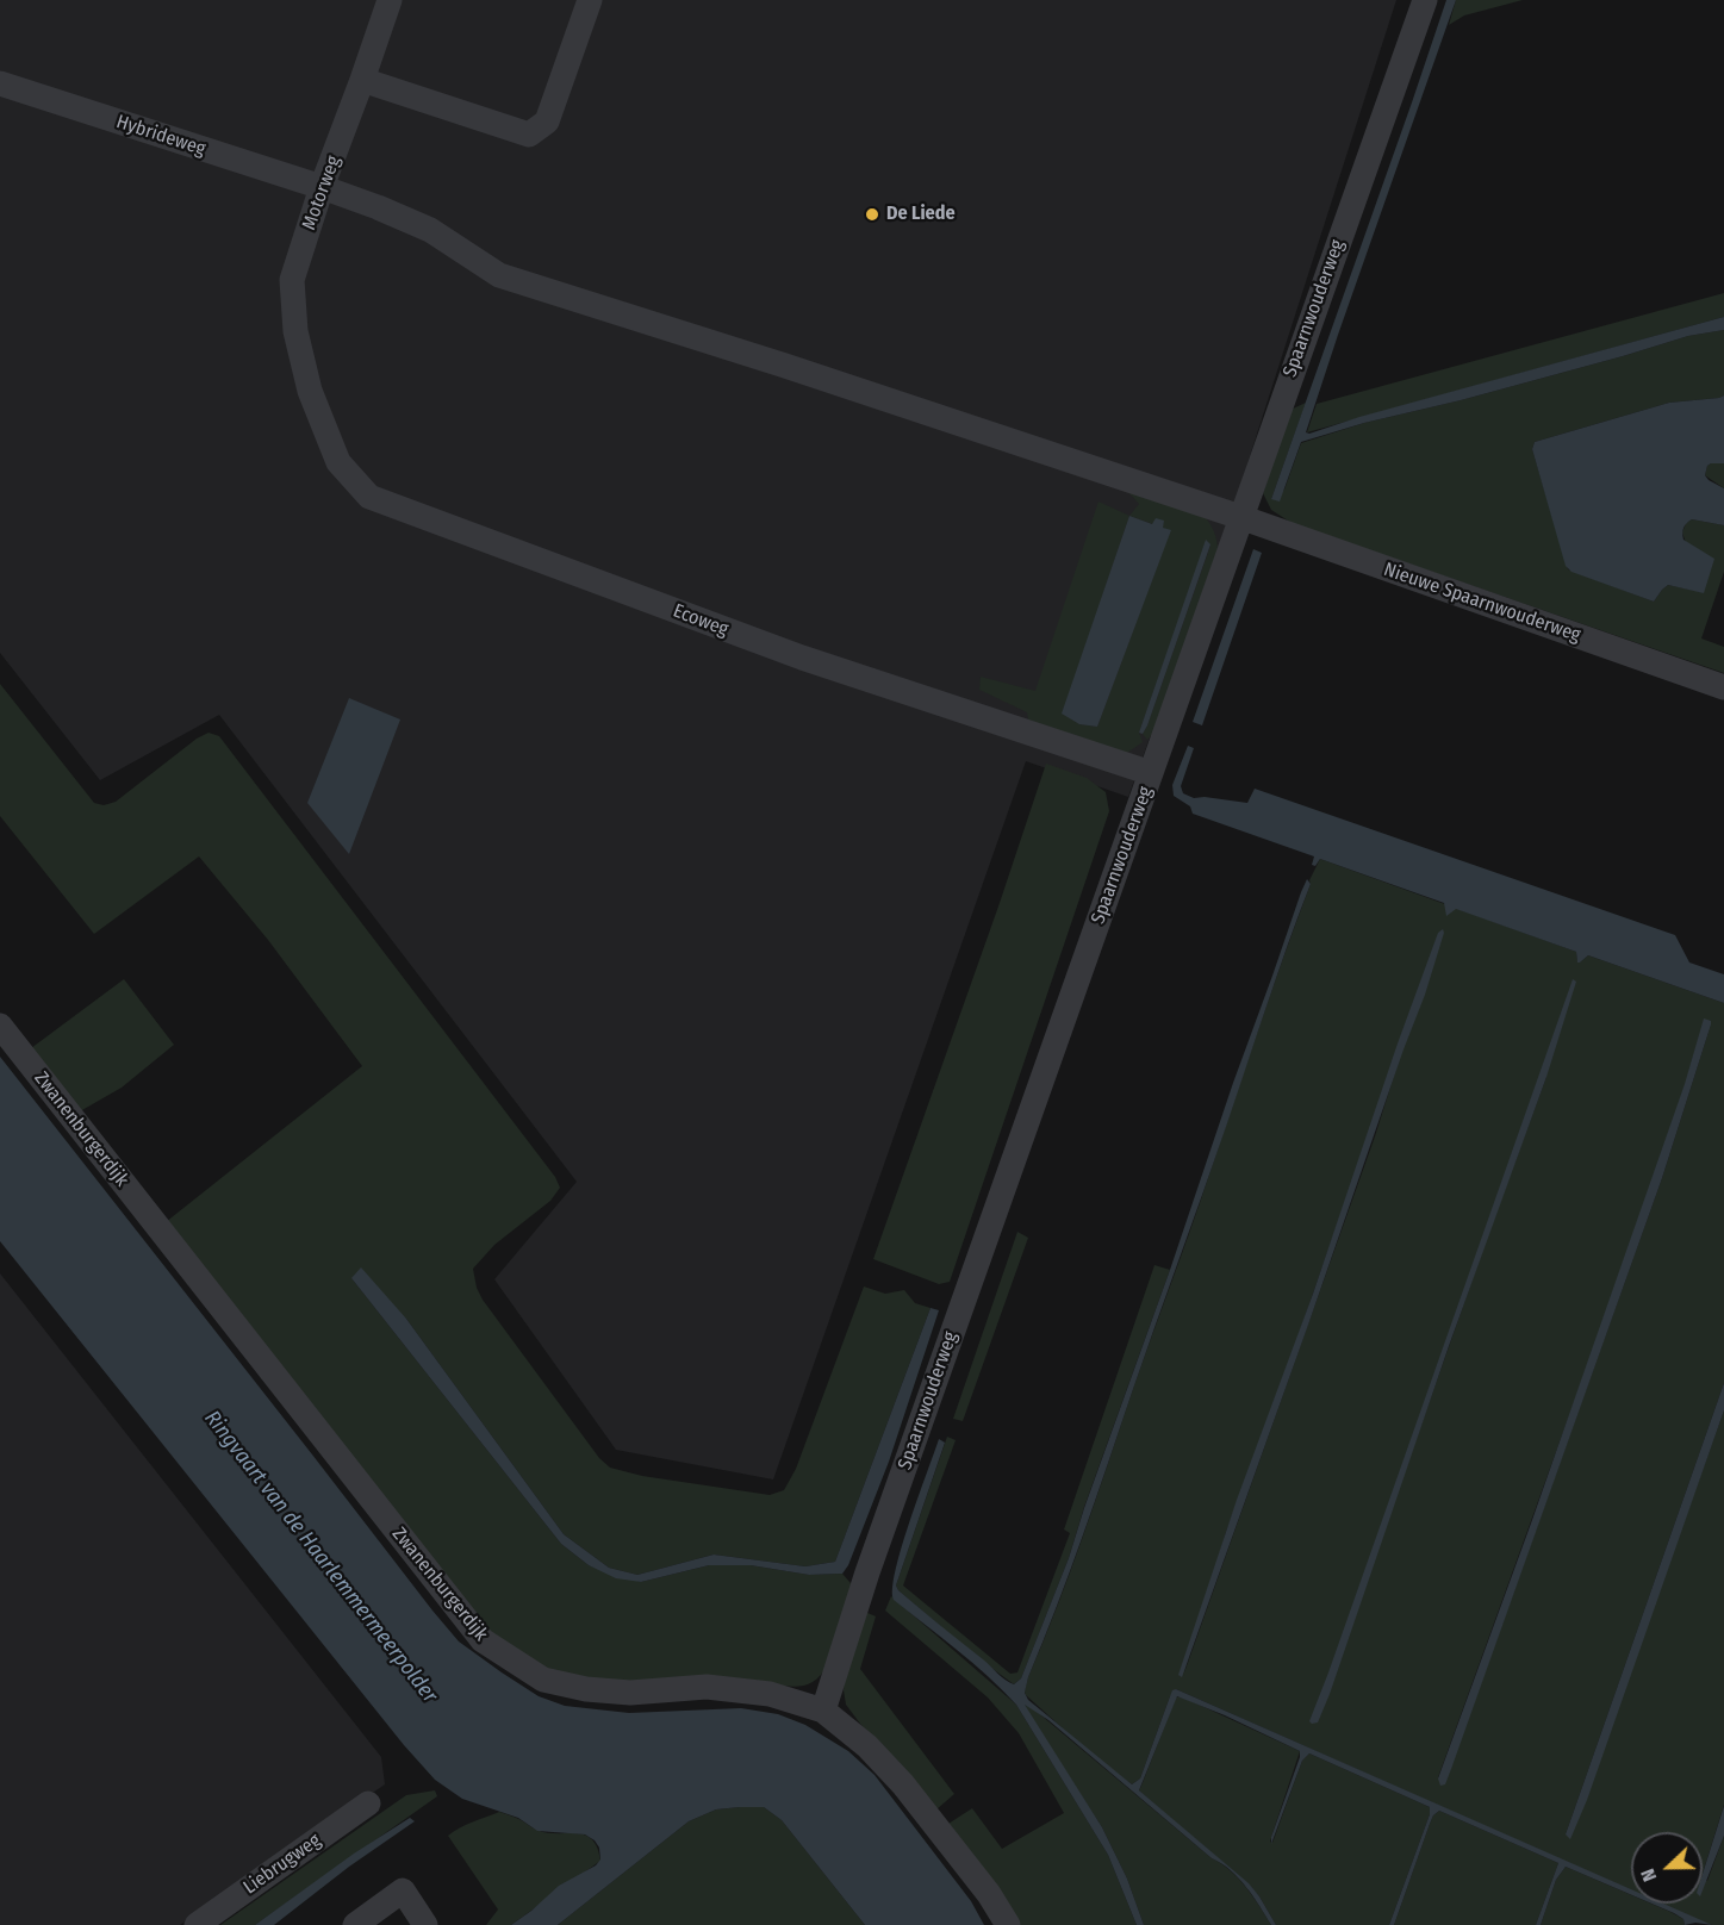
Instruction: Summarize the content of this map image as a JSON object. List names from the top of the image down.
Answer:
{
  "streets": {
    "street": [
      "Hybrideweg",
      "Motorweg",
      "Spaarnwouderweg",
      "Nieuwe Spaarnwouderweg",
      "Ecoweg",
      "Zwanenburgerdijk",
      "Liebrugweg"
    ]
  },
  "crossings": [
    ["Hybrideweg", "Motorweg"],
    ["Hybrideweg", "Spaarnwouderweg"],
    ["Hybrideweg", "Nieuwe Spaarnwouderweg"],
    ["Motorweg", "Ecoweg"],
    ["Spaarnwouderweg", "Nieuwe Spaarnwouderweg"],
    ["Spaarnwouderweg", "Ecoweg"],
    ["Spaarnwouderweg", "Zwanenburgerdijk"]
  ],
  "water": ["Ringvaart van de Haarlemmermeerpolder"],
  "places": ["De Liede"],
  "north": "left"
}
